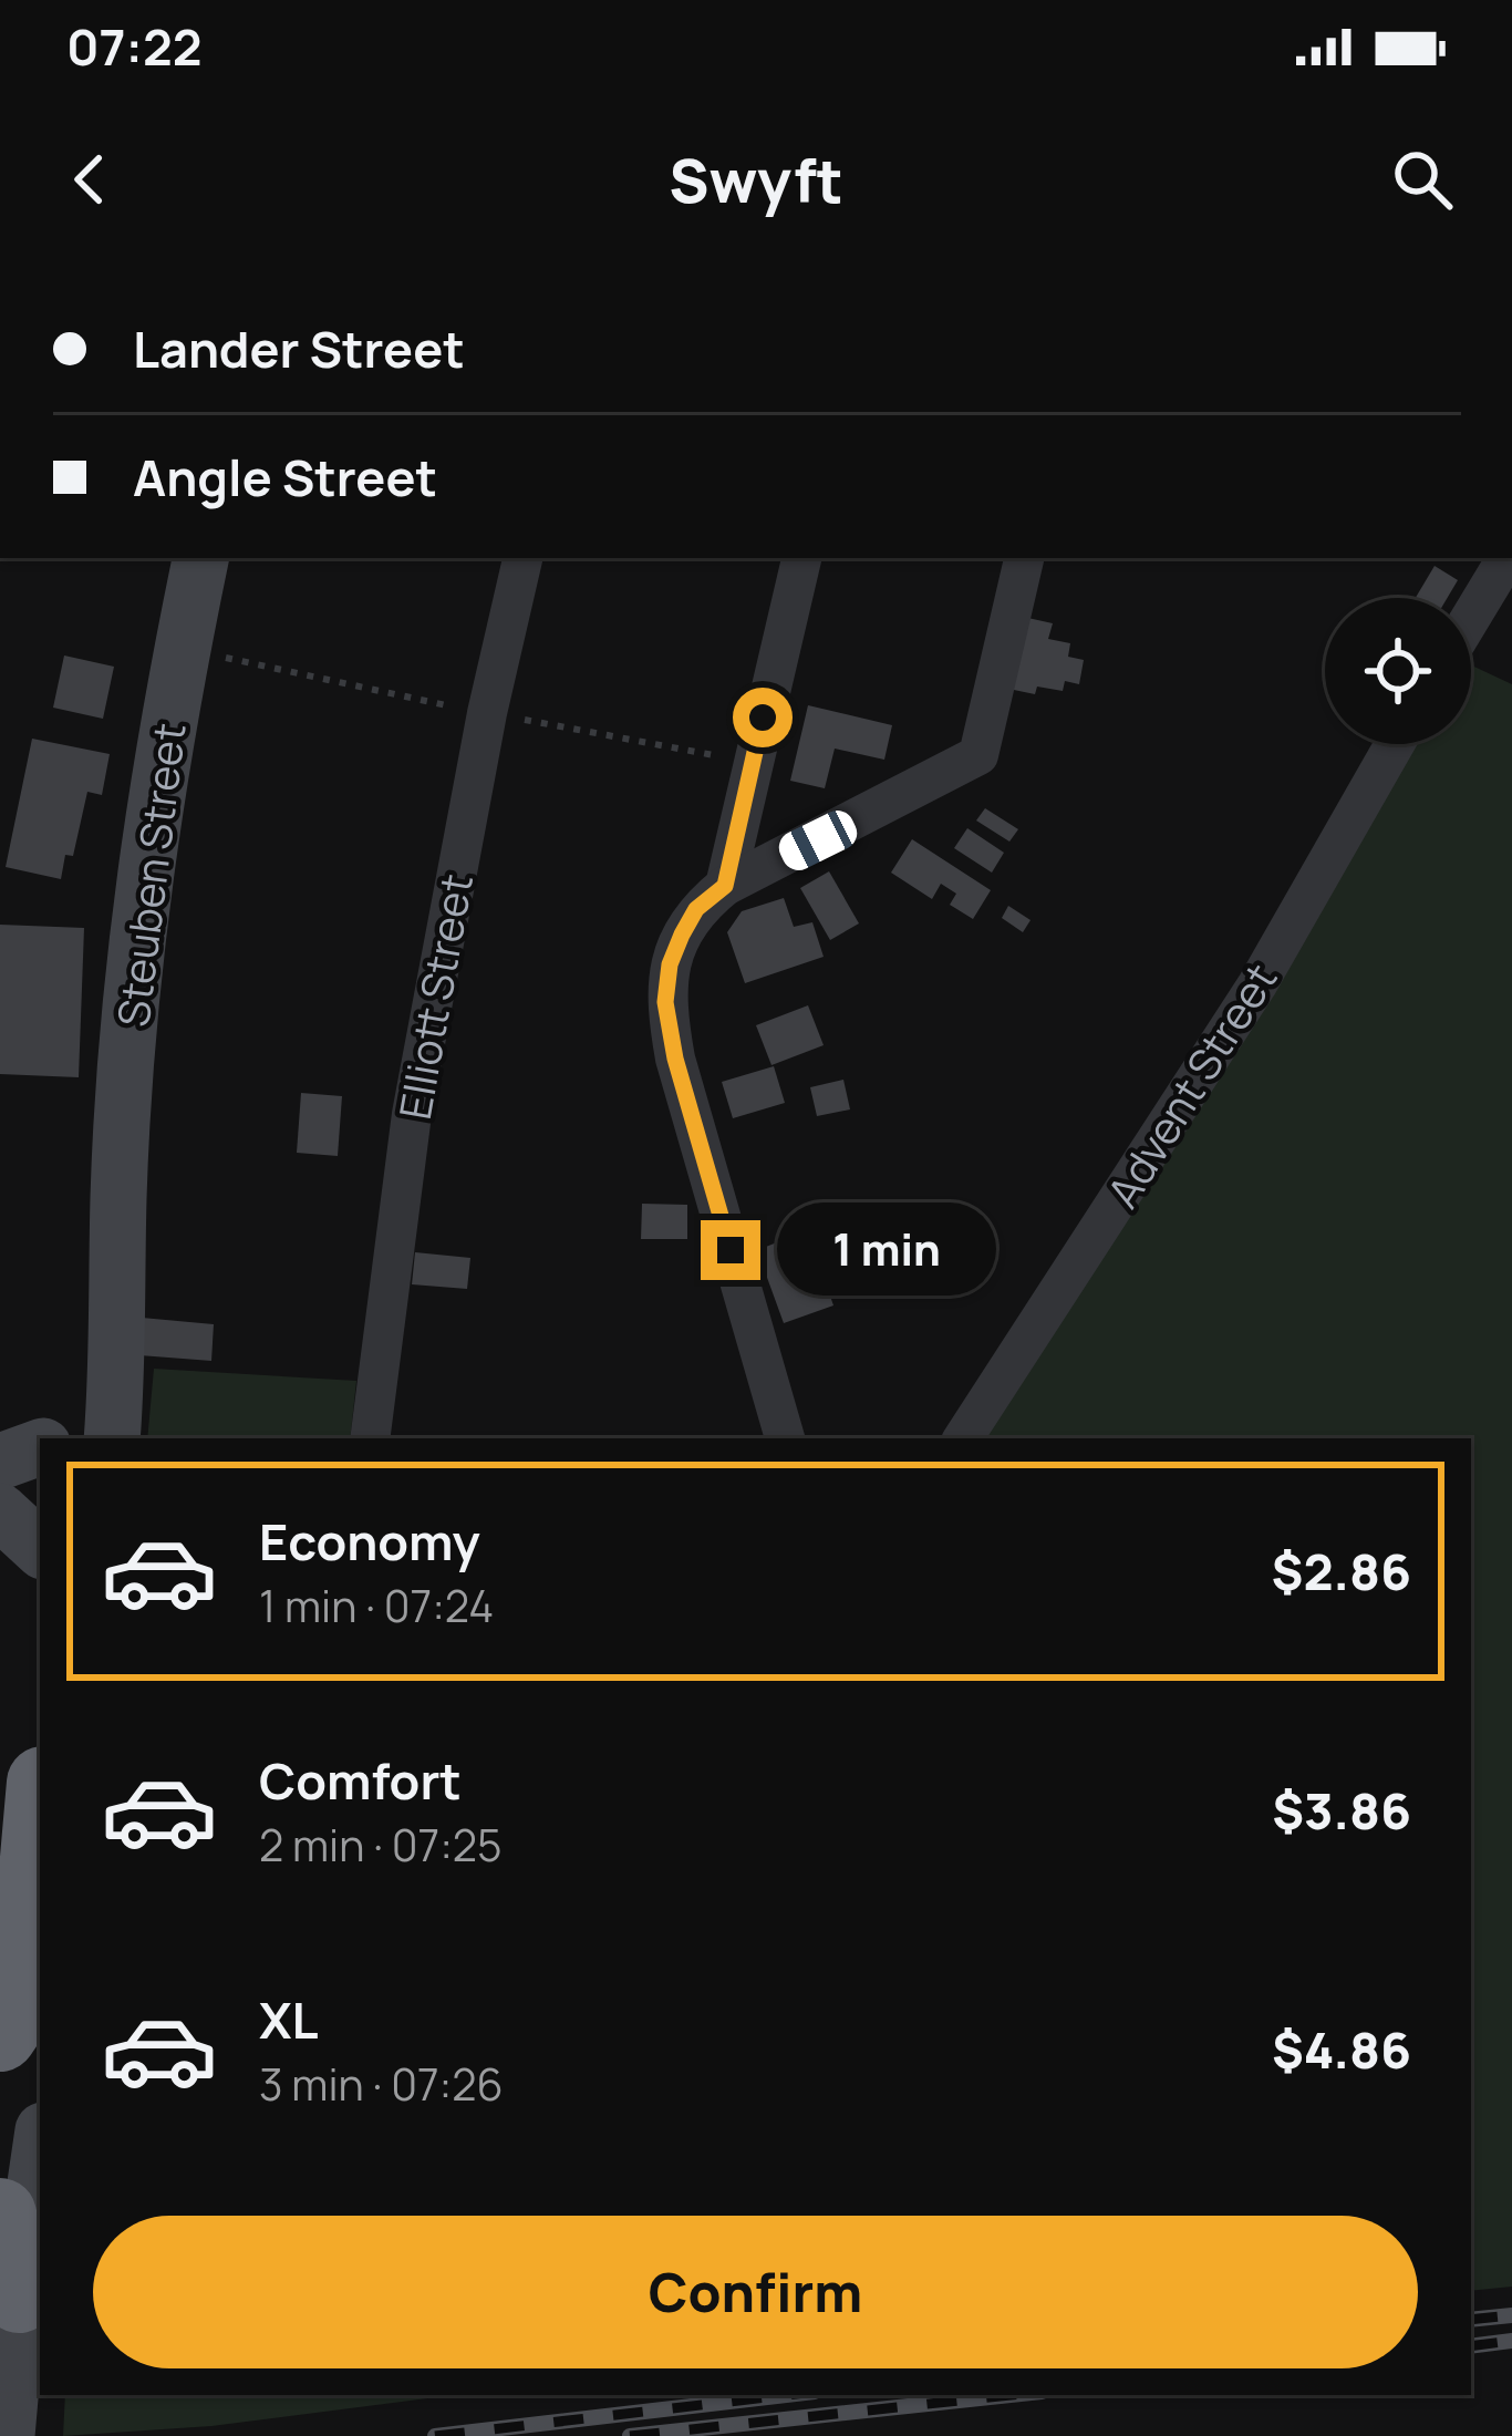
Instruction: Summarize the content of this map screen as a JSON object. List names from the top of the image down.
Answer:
{
  "streets": {
    "main road": ["Steuben Street"],
    "street": ["Elliott Street", "Advent Street"]
  },
  "page": {
    "status": "07:22",
    "header": "Swyft",
    "banner": ["Lander Street", "Angle Street"],
    "bubble": "1 min",
    "list": [
      {
        "name": "Economy",
        "note": "1 min · 07:24",
        "value": "$2.86"
      },
      {
        "name": "Comfort",
        "note": "2 min · 07:25",
        "value": "$3.86"
      },
      {
        "name": "XL",
        "note": "3 min · 07:26",
        "value": "$4.86"
      }
    ],
    "buttons": "Confirm"
  }
}
